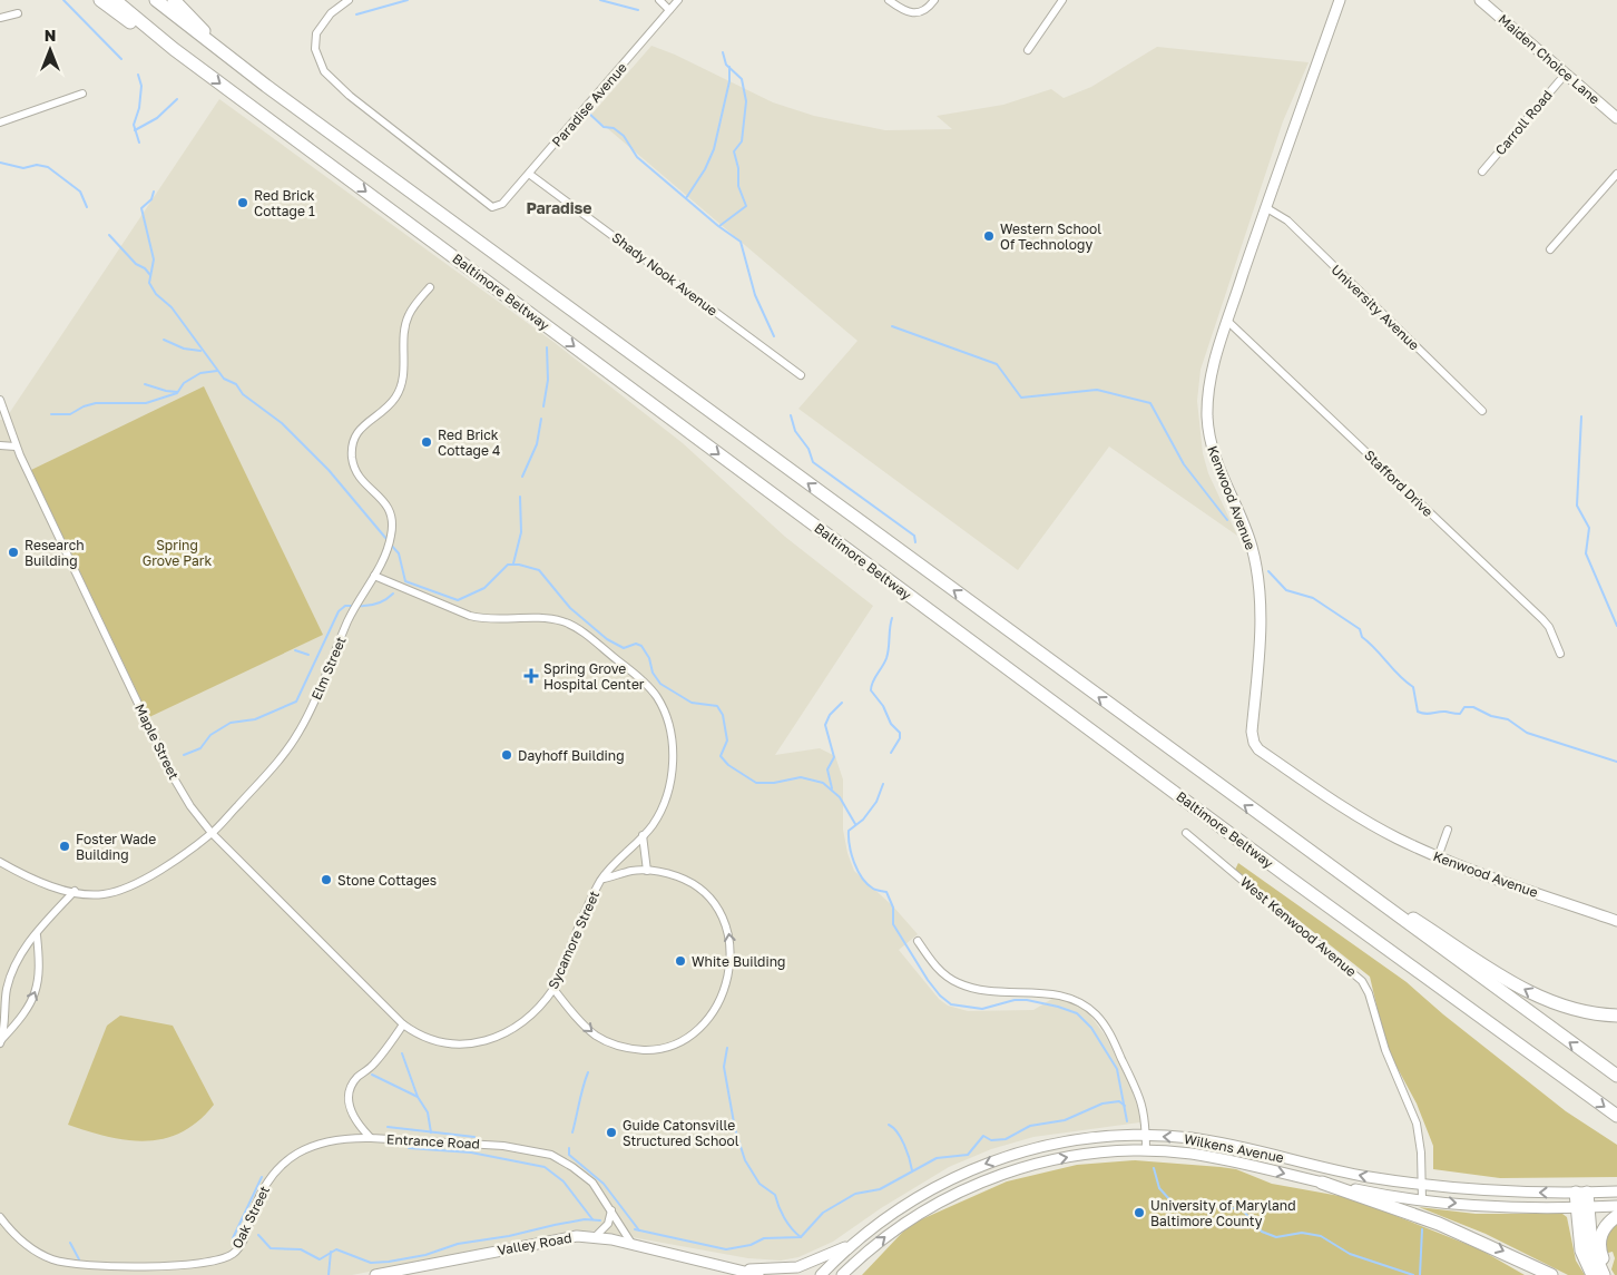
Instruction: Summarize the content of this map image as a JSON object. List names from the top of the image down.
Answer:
{
  "streets": {
    "highway": ["Baltimore Beltway"],
    "main road": [
      "Maiden Choice Lane",
      "Kenwood Avenue",
      "Wilkens Avenue",
      "Valley Road"
    ],
    "street": [
      "Paradise Avenue",
      "Carroll Road",
      "Shady Nook Avenue",
      "University Avenue",
      "Stafford Drive",
      "Elm Street",
      "Maple Street",
      "West Kenwood Avenue",
      "Sycamore Street",
      "Entrance Road",
      "Oak Street"
    ]
  },
  "crossings": [
    ["Maiden Choice Lane", "Carroll Road"],
    ["Paradise Avenue", "Shady Nook Avenue"],
    ["University Avenue", "Kenwood Avenue"],
    ["Stafford Drive", "Kenwood Avenue"],
    ["Elm Street", "Maple Street"],
    ["Elm Street", "Sycamore Street"],
    ["Maple Street", "Sycamore Street"],
    ["Maple Street", "Entrance Road"],
    ["West Kenwood Avenue", "Wilkens Avenue"],
    ["Sycamore Street", "Entrance Road"],
    ["Entrance Road", "Oak Street"],
    ["Entrance Road", "Valley Road"]
  ],
  "districts": ["Paradise"],
  "parks": ["Spring Grove Park"],
  "places": {
    "other": [
      "Red Brick Cottage 1",
      "Western School Of Technology",
      "Red Brick Cottage 4",
      "Research Building",
      "Dayhoff Building",
      "Foster Wade Building",
      "Stone Cottages",
      "White Building",
      "Guide Catonsville Structured School",
      "University of Maryland Baltimore County"
    ],
    "health": ["Spring Grove Hospital Center"]
  },
  "north": "top"
}
